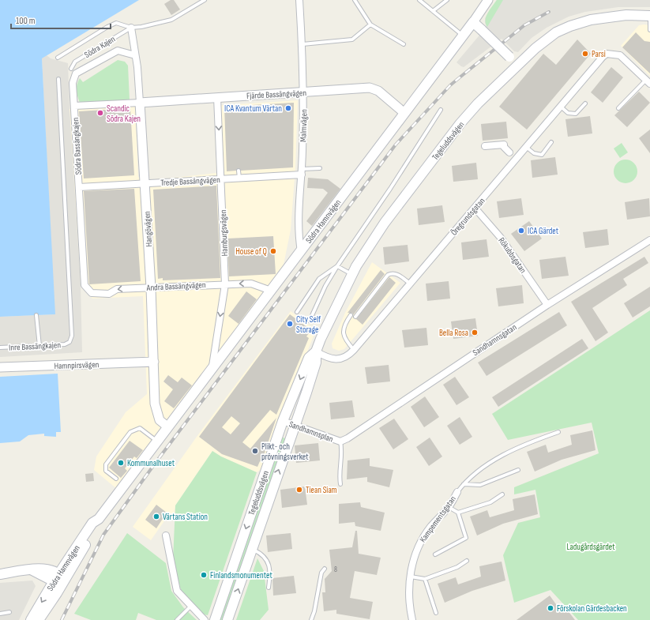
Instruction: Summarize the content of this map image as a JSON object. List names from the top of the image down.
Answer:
{
  "streets": {
    "main road": ["Tegeluddsvägen", "Södra Hamnvägen"],
    "street": [
      "Fjärde Bassängvägen",
      "Malmvägen",
      "Södra Bassängkajen",
      "Tredje Bassängvägen",
      "Öregrundsgatan",
      "Hangövägen",
      "Hamburgsvägen",
      "Rökubbsgatan",
      "Andra Bassängvägen",
      "Sandhamnsgatan",
      "Hamnpirsvägen",
      "Sandhamnsplan",
      "Kampementsgatan"
    ],
    "lane": ["Södra Kajen", "Inre Bassängkajen"]
  },
  "crossings": [
    ["Södra Kajen", "Hangövägen"],
    ["Fjärde Bassängvägen", "Malmvägen"],
    ["Fjärde Bassängvägen", "Södra Hamnvägen"],
    ["Fjärde Bassängvägen", "Hangövägen"],
    ["Fjärde Bassängvägen", "Hamburgsvägen"],
    ["Malmvägen", "Tredje Bassängvägen"],
    ["Malmvägen", "Södra Hamnvägen"],
    ["Tegeluddsvägen", "Öregrundsgatan"],
    ["Tegeluddsvägen", "Sandhamnsplan"],
    ["Södra Bassängkajen", "Tredje Bassängvägen"],
    ["Södra Bassängkajen", "Hangövägen"],
    ["Södra Bassängkajen", "Andra Bassängvägen"],
    ["Södra Bassängkajen", "Inre Bassängkajen"],
    ["Tredje Bassängvägen", "Hangövägen"],
    ["Tredje Bassängvägen", "Hamburgsvägen"],
    ["Öregrundsgatan", "Rökubbsgatan"],
    ["Södra Hamnvägen", "Hangövägen"],
    ["Södra Hamnvägen", "Hamburgsvägen"],
    ["Södra Hamnvägen", "Andra Bassängvägen"],
    ["Hangövägen", "Andra Bassängvägen"],
    ["Hangövägen", "Hamnpirsvägen"],
    ["Hamburgsvägen", "Andra Bassängvägen"],
    ["Rökubbsgatan", "Sandhamnsgatan"],
    ["Sandhamnsgatan", "Sandhamnsplan"]
  ],
  "one_way": ["Hamburgsvägen", "Andra Bassängvägen"],
  "parks": ["Ladugårdsgärdet"],
  "places": [
    "Parsi",
    "ICA Kvantum Värtan",
    "Scandic Södra Kajen",
    "ICA Gärdet",
    "House of Q",
    "City Self Storage",
    "Bella Rosa",
    "Plikt- och prövningsverket",
    "Kommunalhuset",
    "Tiean Siam",
    "Värtans Station",
    "Finlandsmonumentet",
    "Förskolan Gärdesbacken"
  ],
  "house_numbers": ["8"],
  "scale_bar": "100 m"
}
